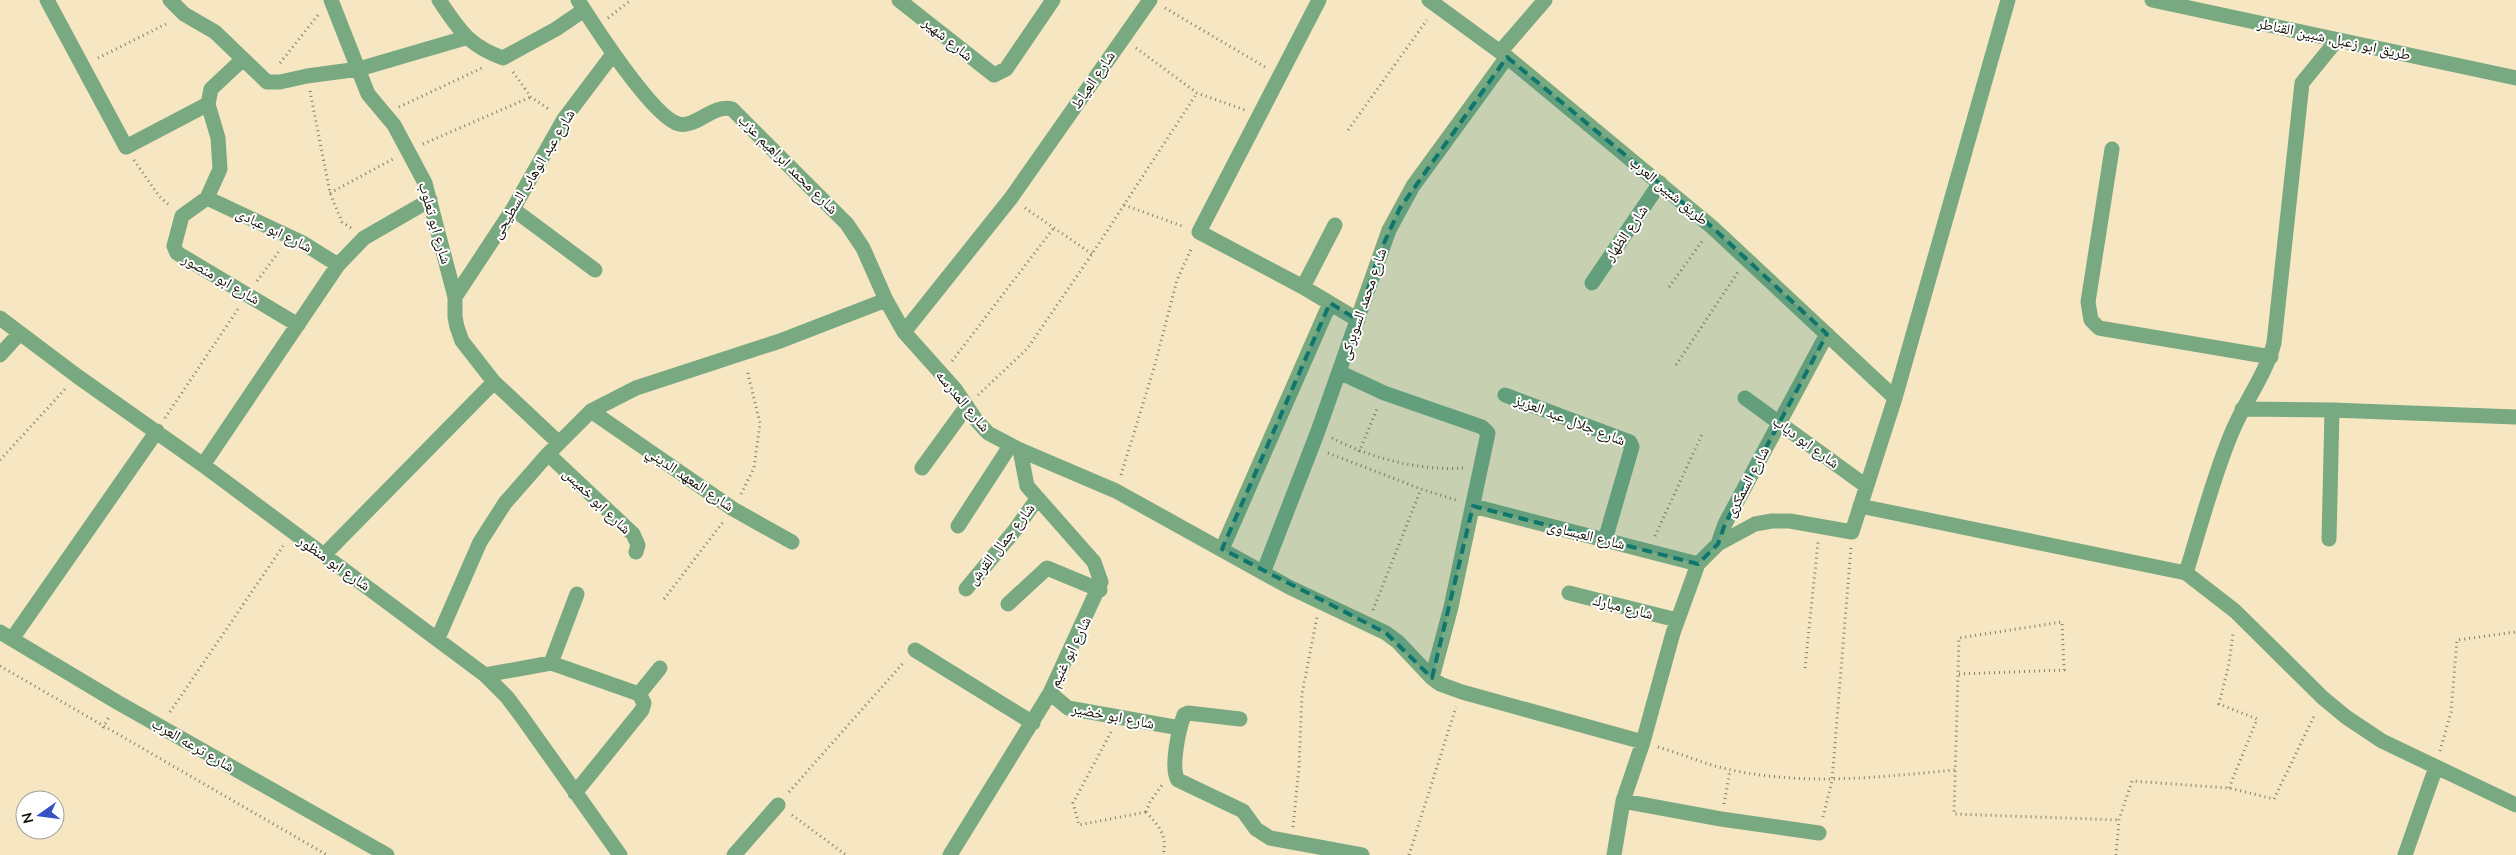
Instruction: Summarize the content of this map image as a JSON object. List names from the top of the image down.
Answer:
{
  "streets": {
    "street": [
      "شارع شهير",
      "طريق ابو زعبل, شبين القناطر",
      "شارع العياط",
      "شارع محمد ابراهيم عزب",
      "شارع عبد الوهاب السطيحى",
      "طريق شبين العرب",
      "شارع ابو تعلوب",
      "شارع ابو عبادى",
      "شارع الظهار",
      "شارع ابو منصور",
      "شارع محمد السوبركى",
      "شارع المدرسه",
      "شارع جلال عبد العزيز",
      "شارع ابو دياب",
      "شارع المعهد الديني",
      "شارع السمكرى",
      "شارع ابو خميس",
      "شارع العبساوى",
      "شارع جمال القرش",
      "شارع ابو منظور",
      "شارع مبارك",
      "شارع ابو غنيم",
      "شارع ابو خضير",
      "شارع ترعه العرب"
    ]
  },
  "crossings": [
    ["شارع العياط", "شارع محمد ابراهيم عزب"],
    ["شارع العياط", "شارع المدرسه"],
    ["شارع محمد ابراهيم عزب", "شارع عبد الوهاب السطيحى"],
    ["شارع محمد ابراهيم عزب", "شارع المدرسه"],
    ["شارع عبد الوهاب السطيحى", "شارع ابو تعلوب"],
    ["طريق شبين العرب", "شارع الظهار"],
    ["طريق شبين العرب", "شارع محمد السوبركى"],
    ["طريق شبين العرب", "شارع السمكرى"],
    ["شارع ابو تعلوب", "شارع ابو خميس"],
    ["شارع محمد السوبركى", "شارع المدرسه"],
    ["شارع جلال عبد العزيز", "شارع العبساوى"],
    ["شارع ابو دياب", "شارع السمكرى"],
    ["شارع ابو غنيم", "شارع ابو خضير"]
  ],
  "north": "left"
}
